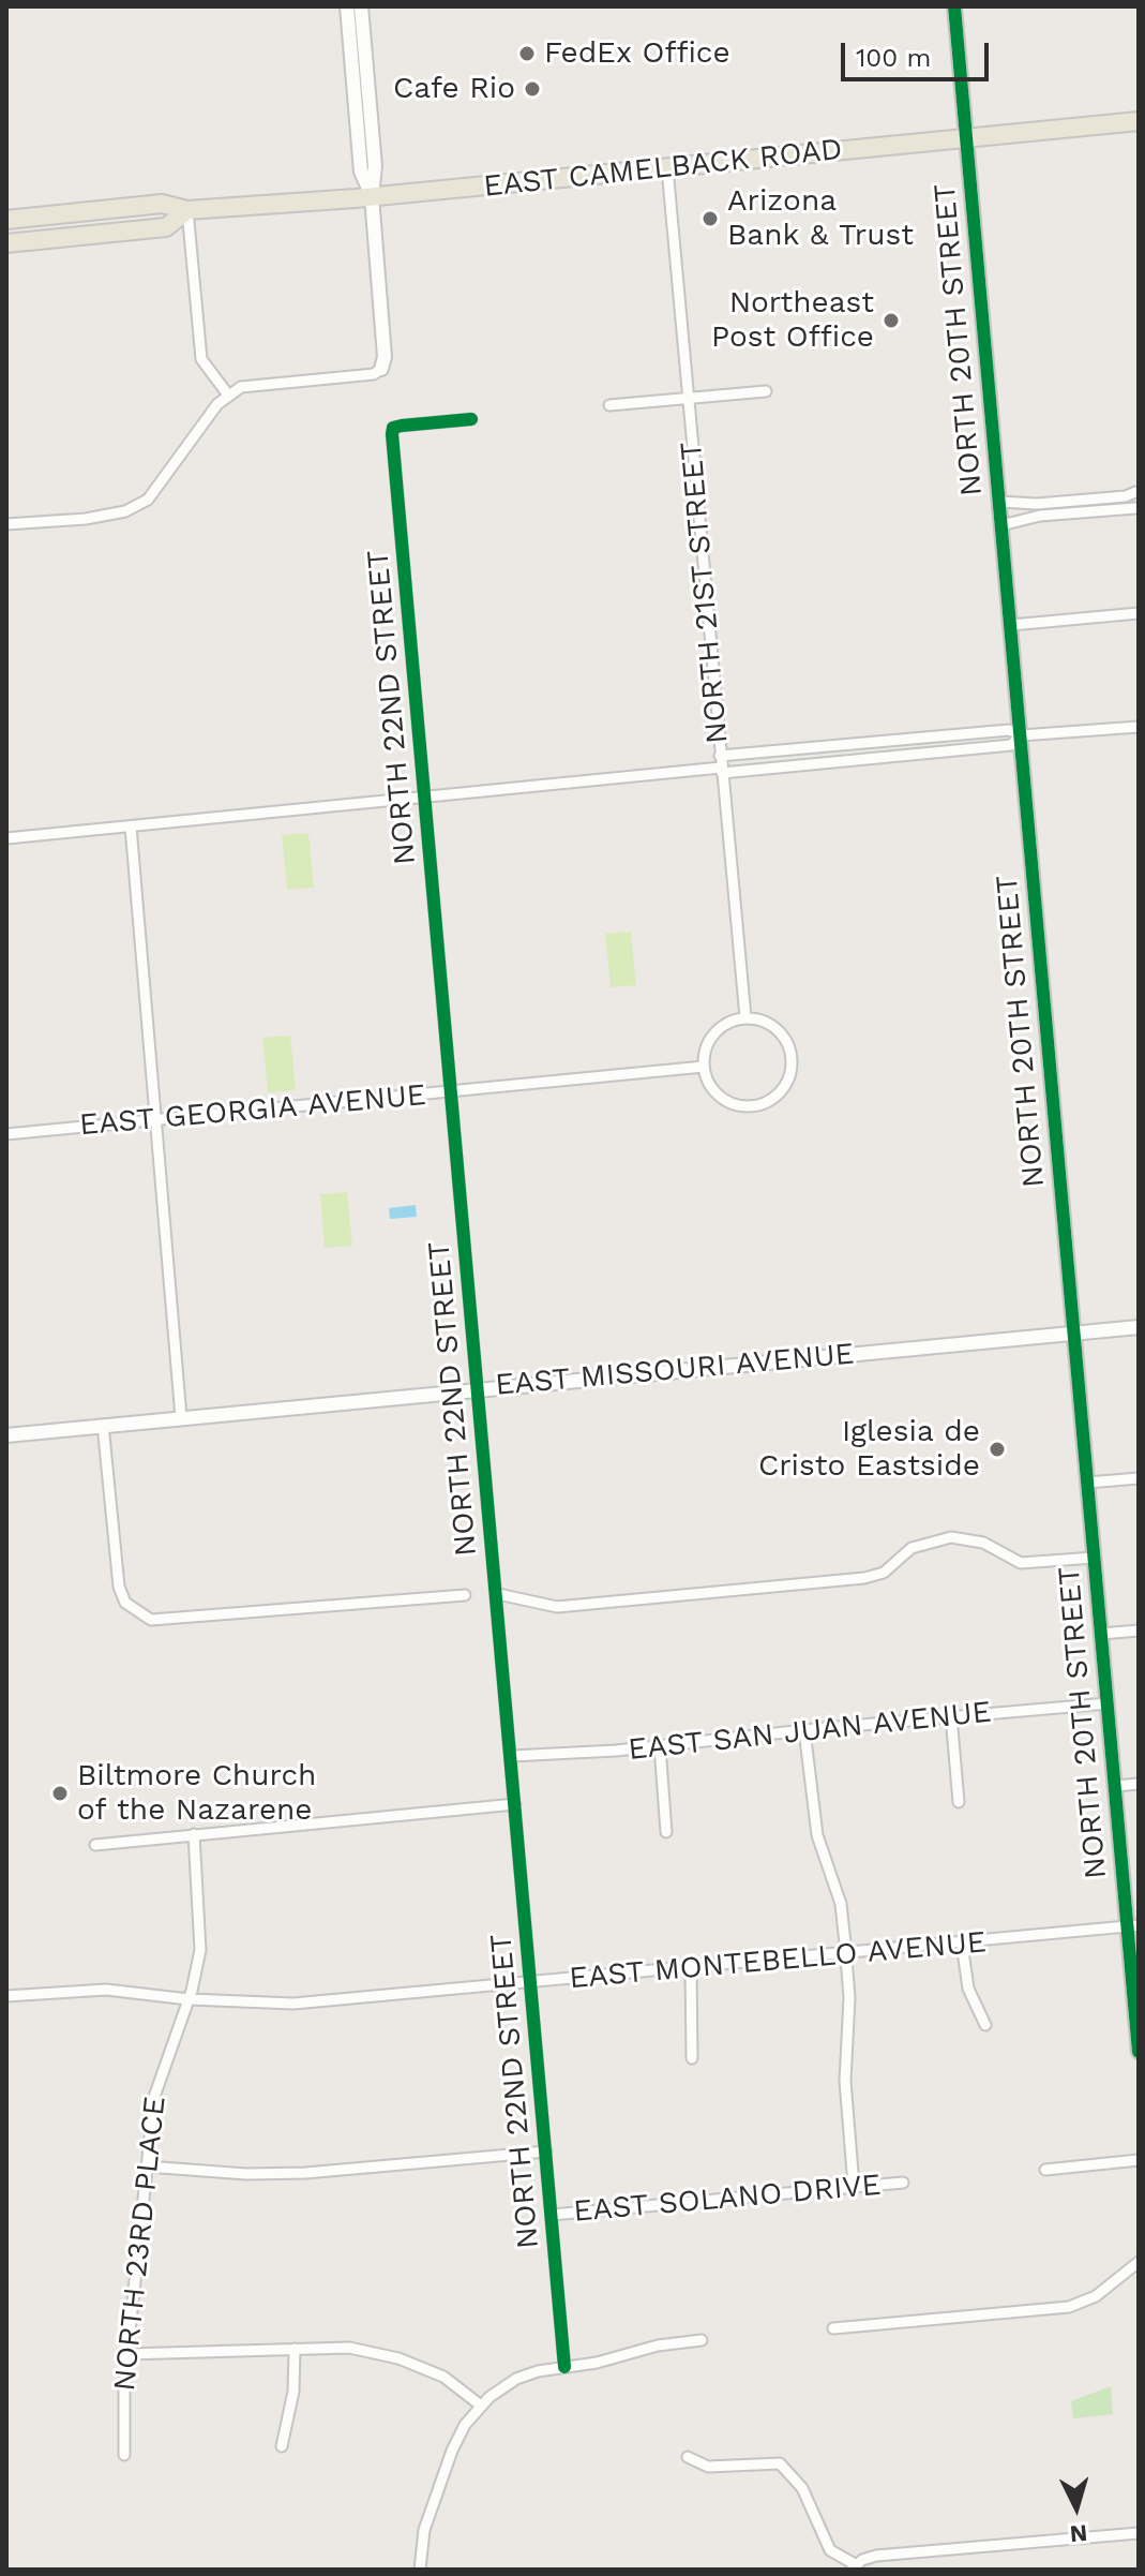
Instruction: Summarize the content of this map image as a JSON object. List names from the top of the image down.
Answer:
{
  "streets": {
    "main road": ["EAST CAMELBACK ROAD"],
    "street": [
      "NORTH 20TH STREET",
      "NORTH 21ST STREET",
      "NORTH 22ND STREET",
      "EAST GEORGIA AVENUE",
      "EAST MISSOURI AVENUE",
      "EAST SAN JUAN AVENUE",
      "EAST MONTEBELLO AVENUE",
      "EAST SOLANO DRIVE",
      "NORTH 23RD PLACE"
    ]
  },
  "crossings": [
    ["EAST CAMELBACK ROAD", "NORTH 20TH STREET"],
    ["EAST CAMELBACK ROAD", "NORTH 21ST STREET"],
    ["NORTH 20TH STREET", "EAST MISSOURI AVENUE"],
    ["NORTH 20TH STREET", "EAST SAN JUAN AVENUE"],
    ["NORTH 20TH STREET", "EAST MONTEBELLO AVENUE"],
    ["NORTH 21ST STREET", "EAST GEORGIA AVENUE"],
    ["NORTH 22ND STREET", "EAST GEORGIA AVENUE"],
    ["NORTH 22ND STREET", "EAST MISSOURI AVENUE"],
    ["NORTH 22ND STREET", "EAST SAN JUAN AVENUE"],
    ["NORTH 22ND STREET", "EAST MONTEBELLO AVENUE"],
    ["NORTH 22ND STREET", "EAST SOLANO DRIVE"],
    ["EAST MONTEBELLO AVENUE", "NORTH 23RD PLACE"]
  ],
  "places": [
    "FedEx Office",
    "Cafe Rio",
    "Arizona Bank & Trust",
    "Northeast Post Office",
    "Iglesia de Cristo Eastside",
    "Biltmore Church of the Nazarene"
  ],
  "scale_bar": "100 m",
  "north": "bottom"
}
